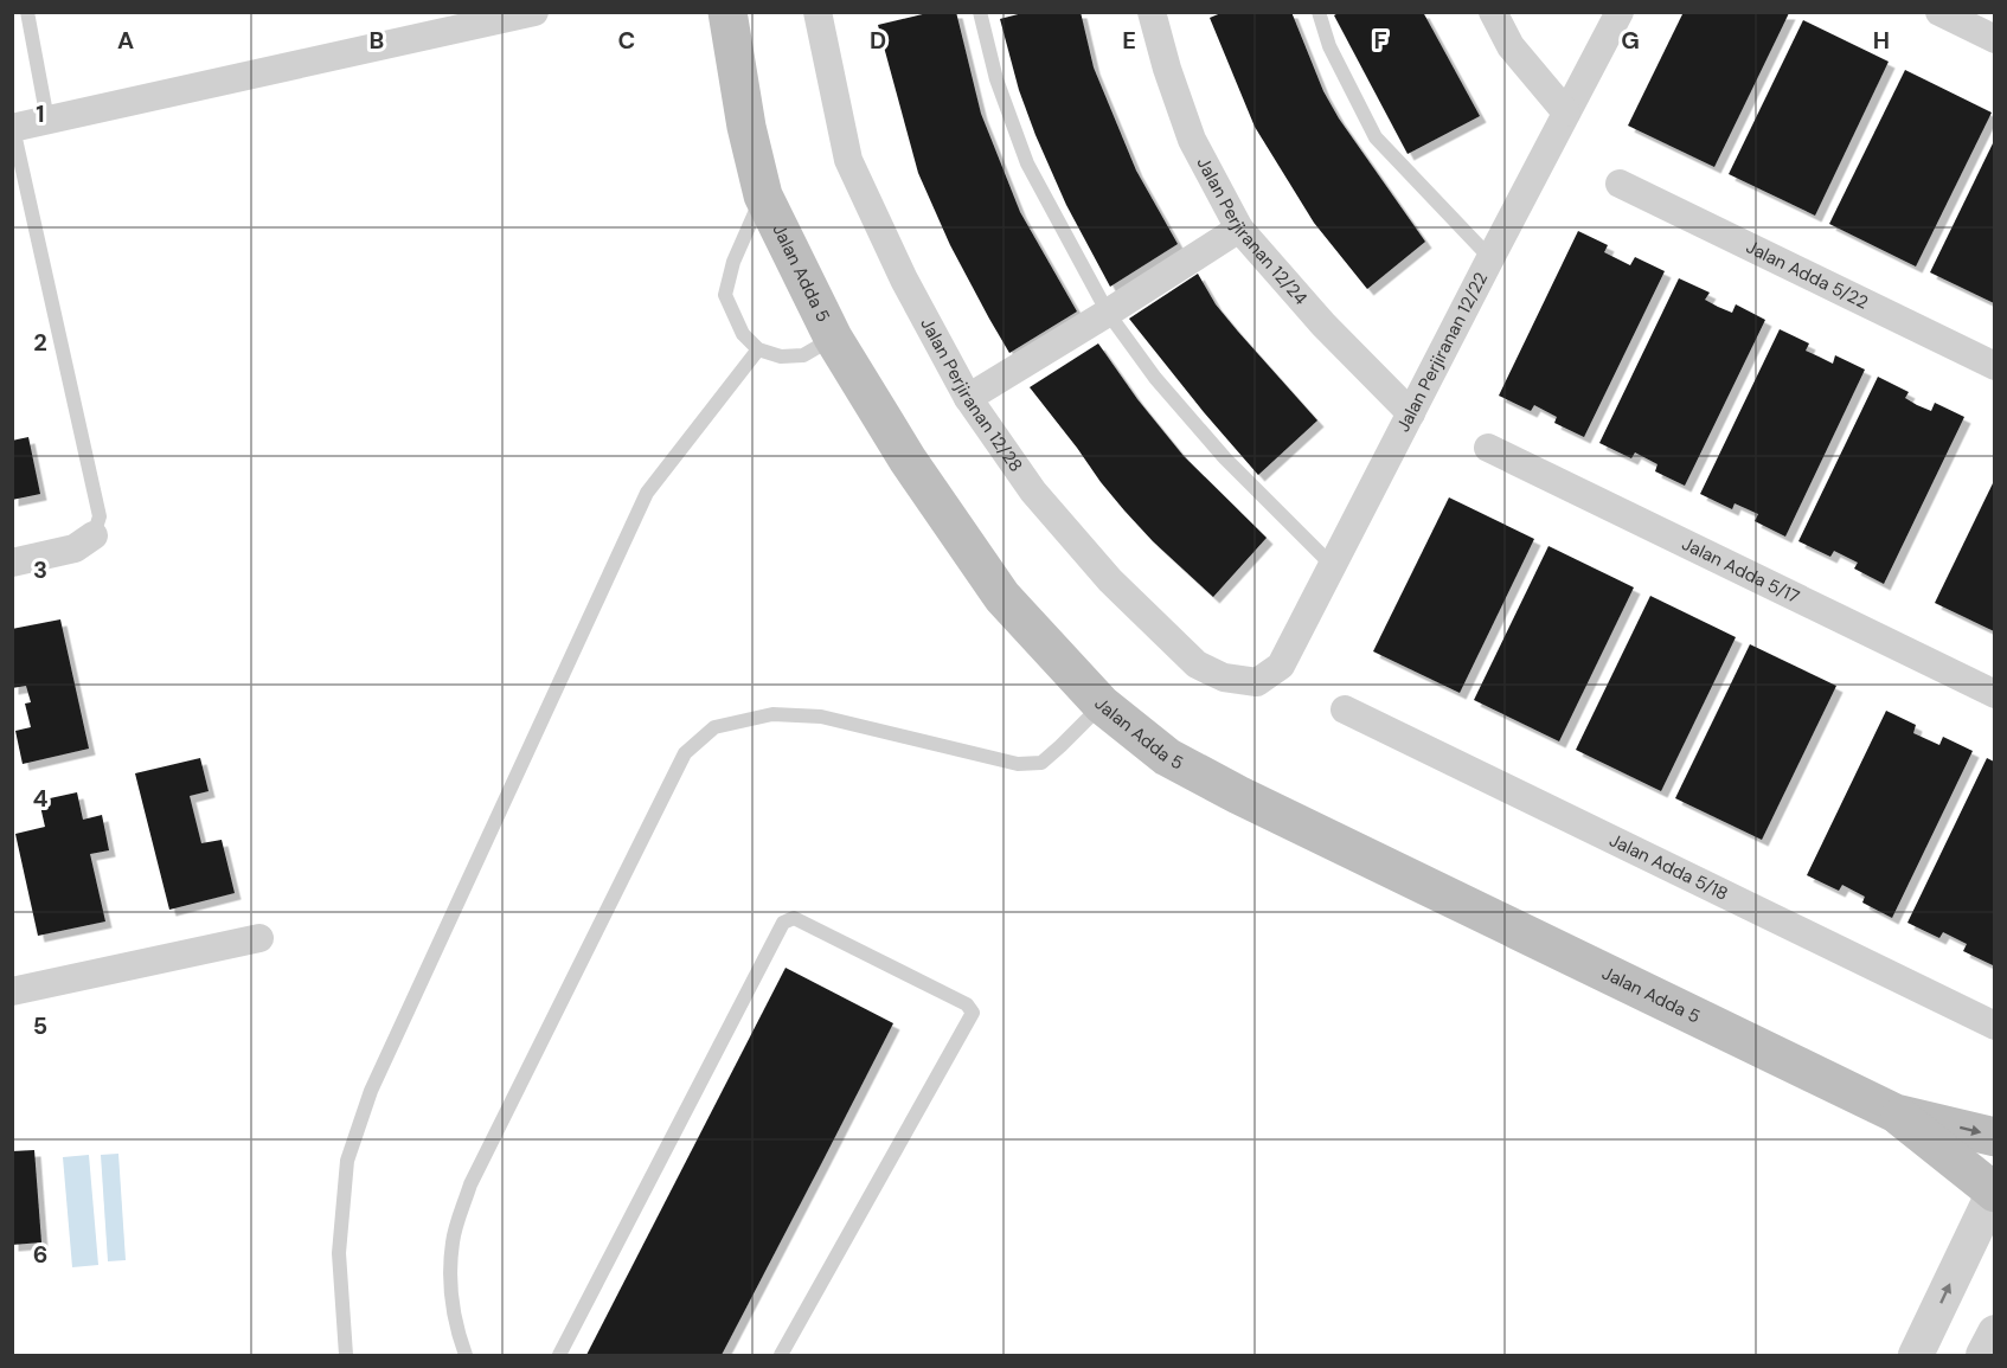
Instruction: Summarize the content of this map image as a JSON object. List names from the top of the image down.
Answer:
{
  "streets": {
    "main road": ["Jalan Adda 5"],
    "street": [
      "Jalan Perjiranan 12/24",
      "Jalan Adda 5/22",
      "Jalan Perjiranan 12/22",
      "Jalan Perjiranan 12/28",
      "Jalan Adda 5/17",
      "Jalan Adda 5/18"
    ]
  },
  "crossings": [
    ["Jalan Perjiranan 12/24", "Jalan Perjiranan 12/22"],
    ["Jalan Perjiranan 12/22", "Jalan Perjiranan 12/28"]
  ],
  "grid": {
    "columns": [
      "A",
      "B",
      "C",
      "D",
      "E",
      "F",
      "G",
      "H"
    ],
    "rows": [
      "1",
      "2",
      "3",
      "4",
      "5",
      "6"
    ]
  }
}
